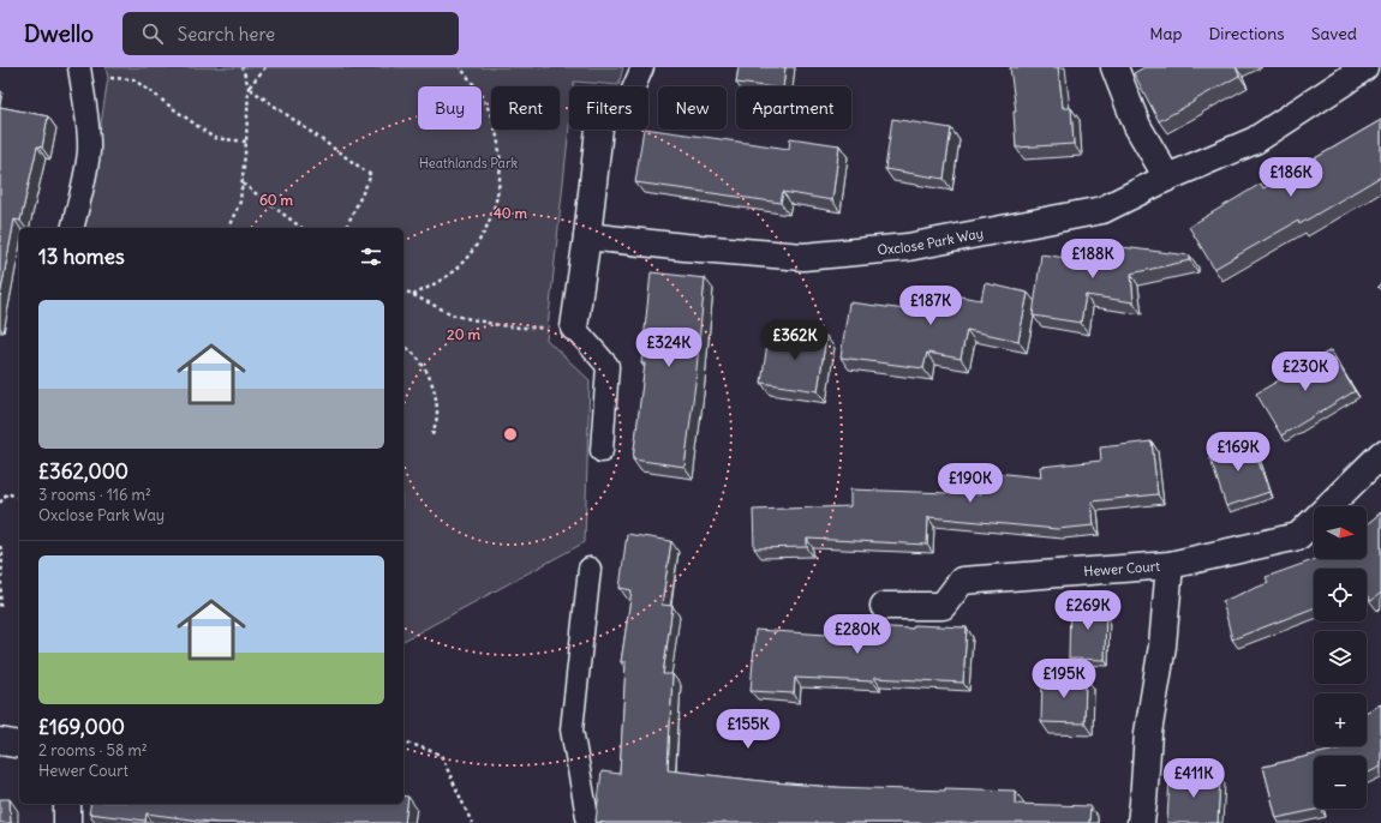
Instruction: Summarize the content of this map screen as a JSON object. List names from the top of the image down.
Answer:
{
  "streets": {
    "street": ["Oxclose Park Way", "Hewer Court"]
  },
  "parks": ["Heathlands Park"],
  "north": "right",
  "page": {
    "header": "Dwello",
    "search": "Search here",
    "nav": ["Map", "Directions", "Saved"],
    "chip": [
      "Buy",
      "Rent",
      "Filters",
      "New",
      "Apartment"
    ],
    "price": [
      "£186K",
      "£188K",
      "£187K",
      "£362K",
      "£324K",
      "£230K",
      "£169K",
      "£190K",
      "£269K",
      "£280K",
      "£195K",
      "£155K",
      "£411K"
    ],
    "heading": "13 homes",
    "list": [
      {
        "name": "£362,000",
        "note": "3 rooms · 116 m² · Oxclose Park Way"
      },
      {
        "name": "£169,000",
        "note": "2 rooms · 58 m² · Hewer Court"
      }
    ],
    "map_buttons": ["+", "−"]
  },
  "rings": ["60 m", "40 m", "20 m"]
}
